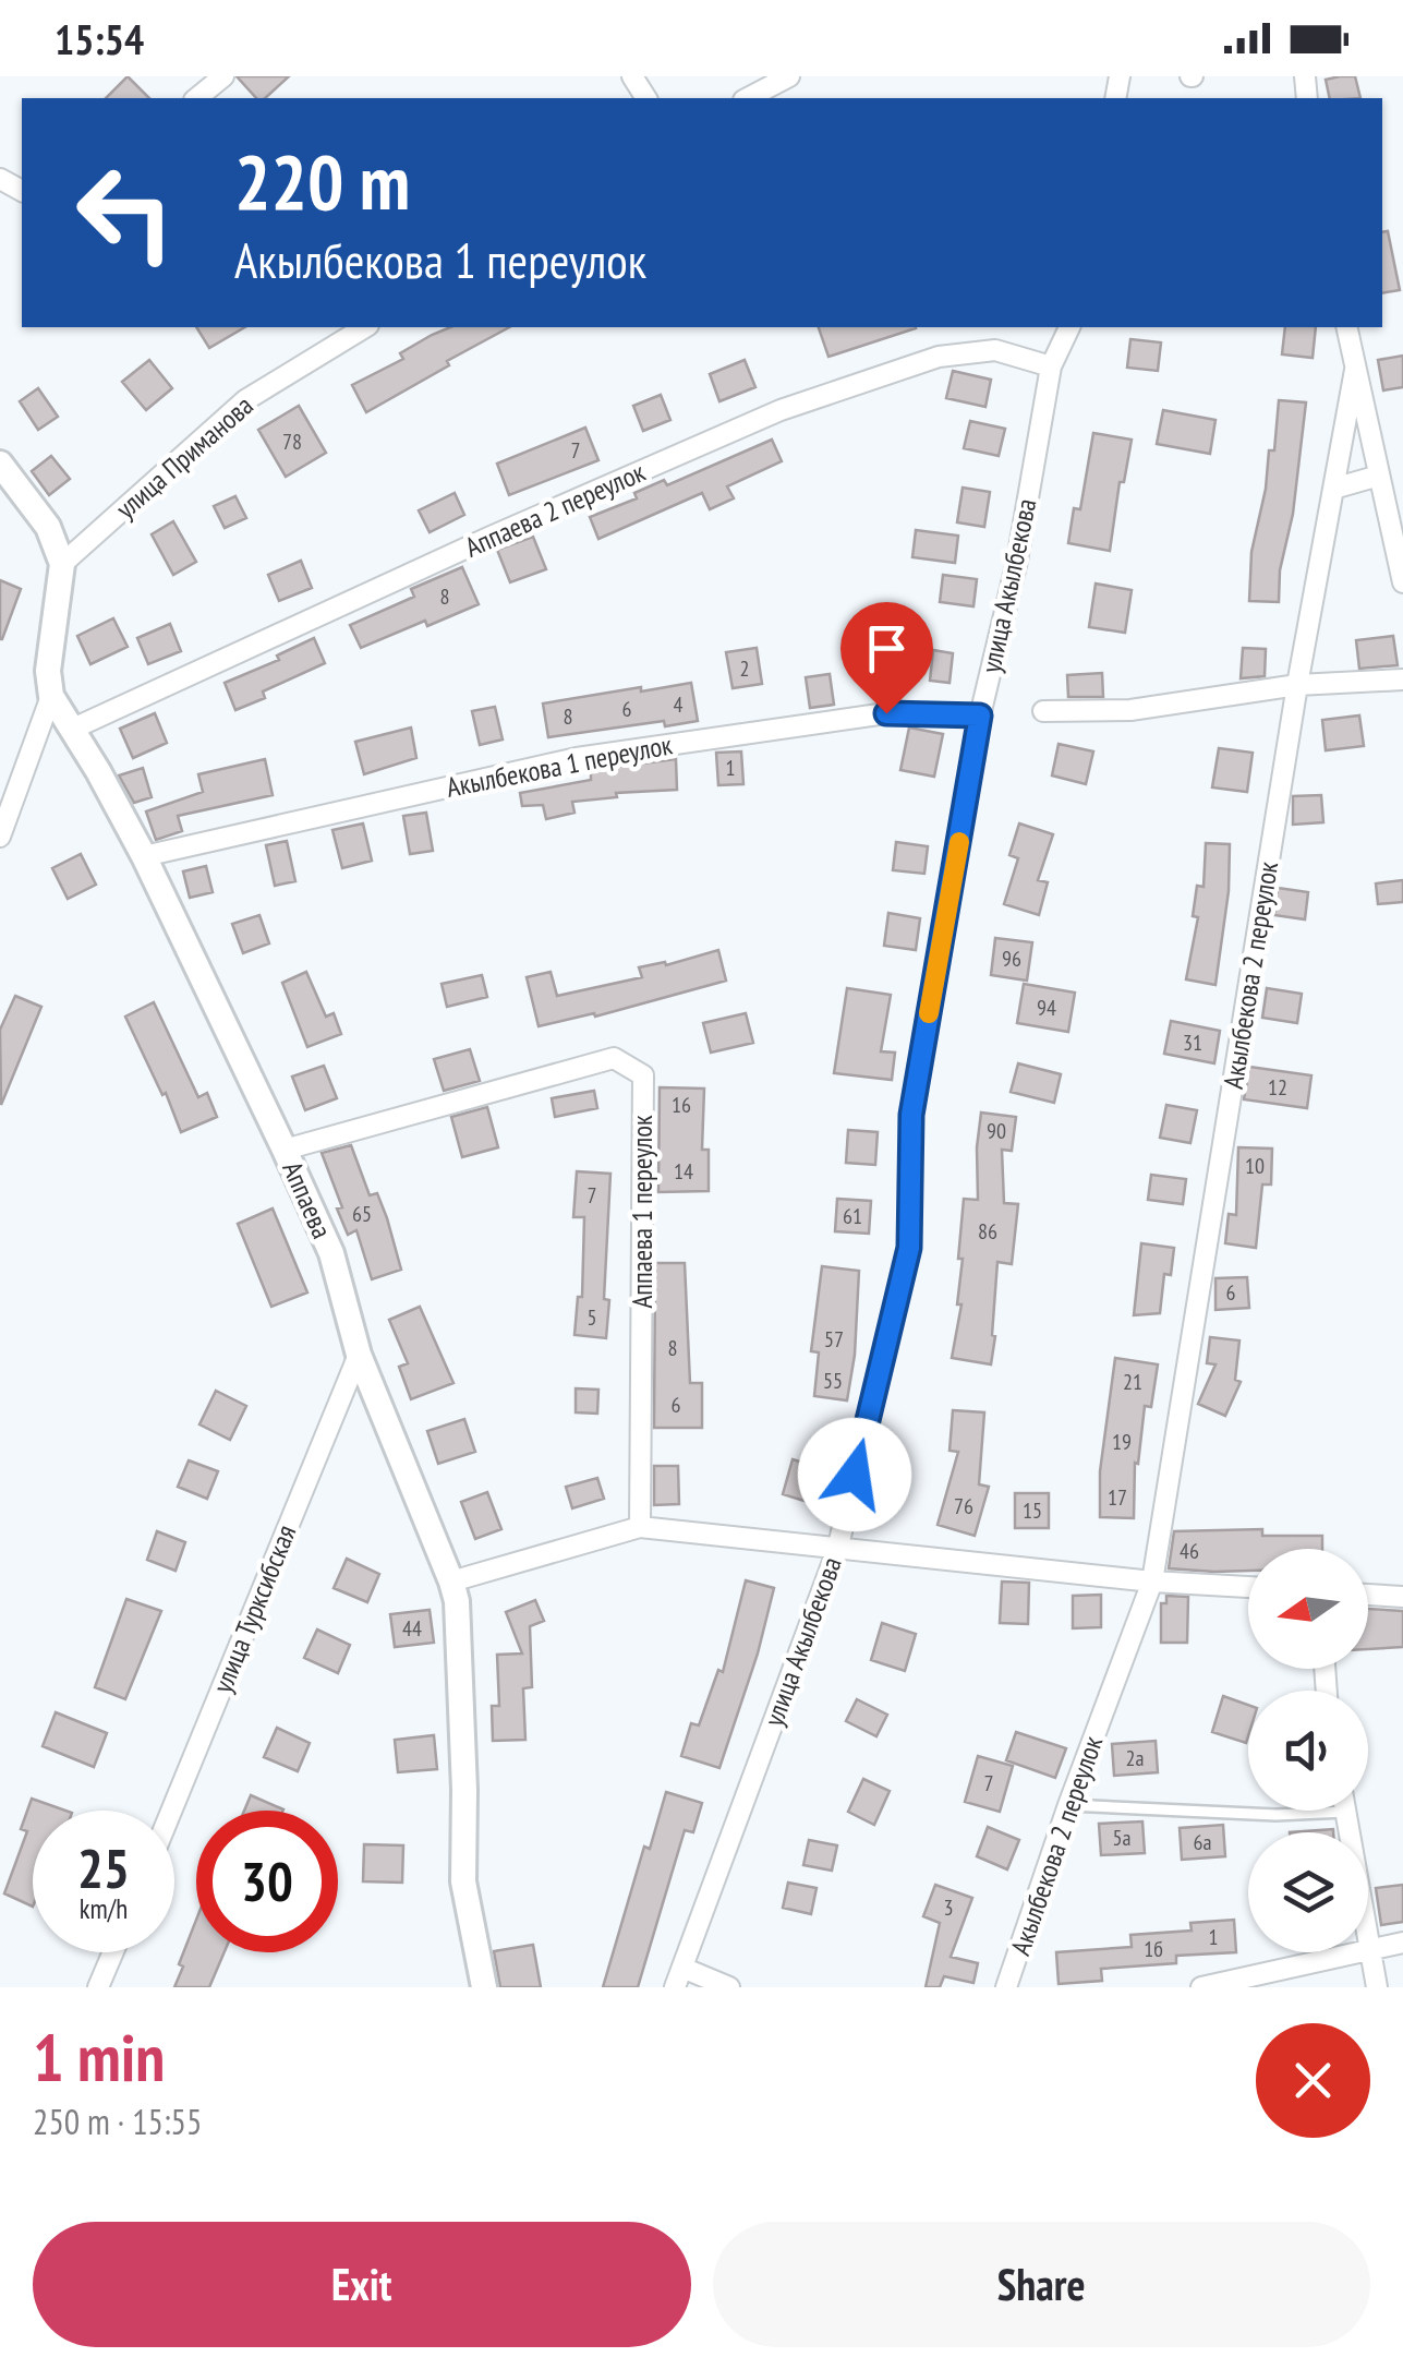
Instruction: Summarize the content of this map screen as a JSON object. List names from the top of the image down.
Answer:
{
  "streets": {
    "street": [
      "улица Приманова",
      "Аппаева 2 переулок",
      "улица Акылбекова",
      "Акылбекова 1 переулок",
      "Акылбекова 2 переулок",
      "Аппаева",
      "Аппаева 1 переулок",
      "улица Турксибская"
    ]
  },
  "crossings": [
    ["Аппаева 2 переулок", "улица Акылбекова"],
    ["Аппаева 2 переулок", "Аппаева"],
    ["улица Акылбекова", "Акылбекова 1 переулок"],
    ["Акылбекова 1 переулок", "Аппаева"],
    ["Аппаева", "Аппаева 1 переулок"],
    ["Аппаева", "улица Турксибская"]
  ],
  "house_numbers": [
    "78",
    "7",
    "8",
    "2",
    "4",
    "6",
    "8",
    "1",
    "96",
    "94",
    "31",
    "12",
    "16",
    "90",
    "10",
    "14",
    "7",
    "65",
    "61",
    "86",
    "6",
    "5",
    "57",
    "8",
    "55",
    "21",
    "6",
    "19",
    "17",
    "76",
    "15",
    "46",
    "44",
    "2а",
    "7",
    "5а",
    "6а",
    "3",
    "1",
    "1б"
  ],
  "north": "left",
  "page": {
    "status": "15:54",
    "turn": ["220 m", "Акылбекова 1 переулок"],
    "speed": "25 km/h",
    "limit": "30",
    "heading": ["1 min", "250 m · 15:55"],
    "buttons": ["Exit", "Share"]
  }
}
